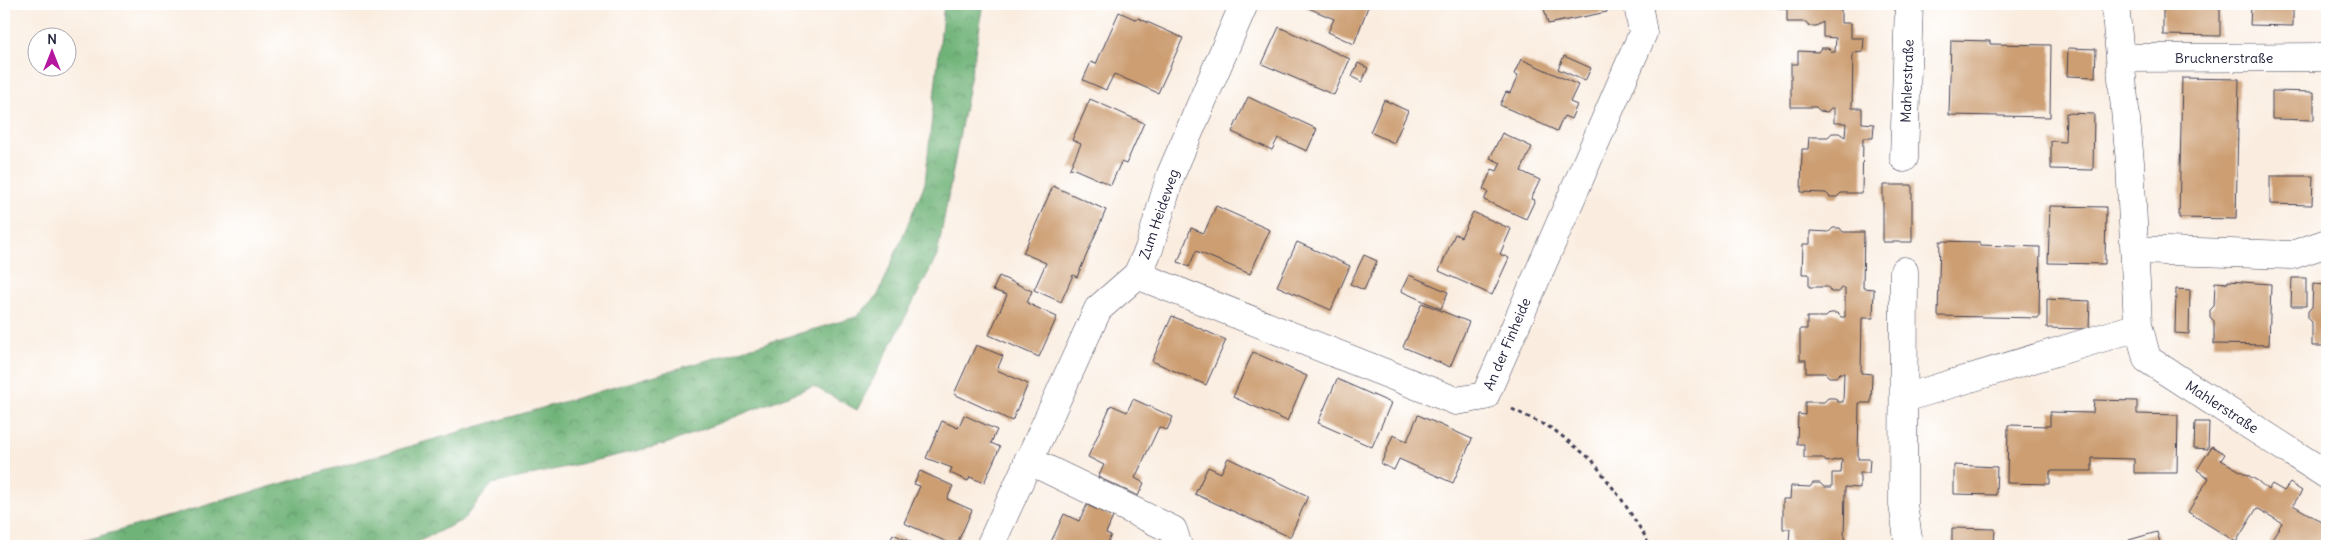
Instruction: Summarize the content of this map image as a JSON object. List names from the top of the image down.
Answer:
{
  "streets": {
    "street": [
      "Brucknerstraße",
      "Mahlerstraße",
      "Zum Heideweg",
      "An der Finheide"
    ]
  },
  "crossings": [
    ["Brucknerstraße", "Mahlerstraße"],
    ["Zum Heideweg", "An der Finheide"]
  ],
  "north": "top"
}
